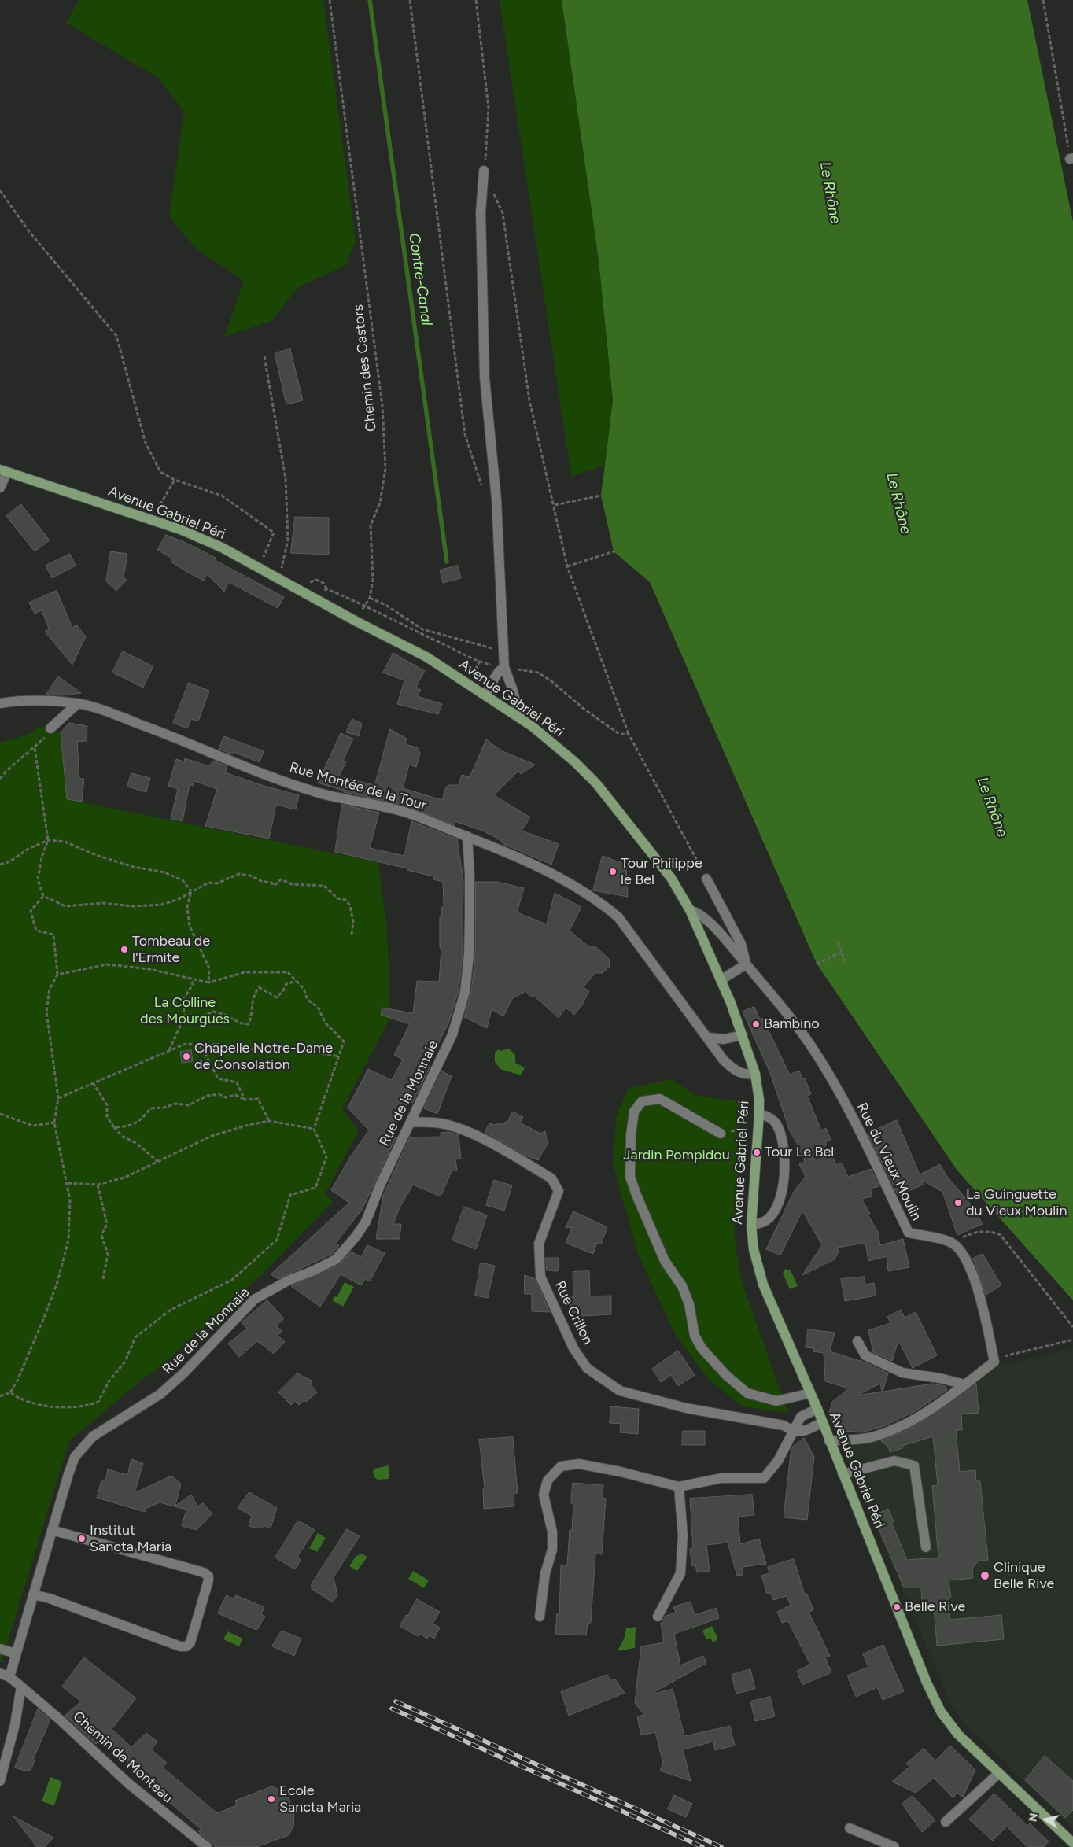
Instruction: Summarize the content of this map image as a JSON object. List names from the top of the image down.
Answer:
{
  "streets": {
    "main road": ["Avenue Gabriel Péri"],
    "street": [
      "Rue Montée de la Tour",
      "Rue de la Monnaie",
      "Rue du Vieux Moulin",
      "Rue Crillon",
      "Chemin de Monteau"
    ],
    "path": ["Chemin des Castors"]
  },
  "crossings": [
    ["Avenue Gabriel Péri", "Rue Montée de la Tour"],
    ["Avenue Gabriel Péri", "Rue du Vieux Moulin"],
    ["Rue Montée de la Tour", "Rue de la Monnaie"],
    ["Rue de la Monnaie", "Rue Crillon"],
    ["Rue de la Monnaie", "Chemin de Monteau"]
  ],
  "water": ["Le Rhône", "Contre-Canal"],
  "parks": ["La Colline des Mourgues", "Jardin Pompidou"],
  "places": [
    "Tour Philippe le Bel",
    "Tombeau de l'Ermite",
    "Bambino",
    "Chapelle Notre-Dame de Consolation",
    "Tour Le Bel",
    "La Guinguette du Vieux Moulin",
    "Institut Sancta Maria",
    "Clinique Belle Rive",
    "Belle Rive",
    "Ecole Sancta Maria"
  ],
  "north": "left"
}
